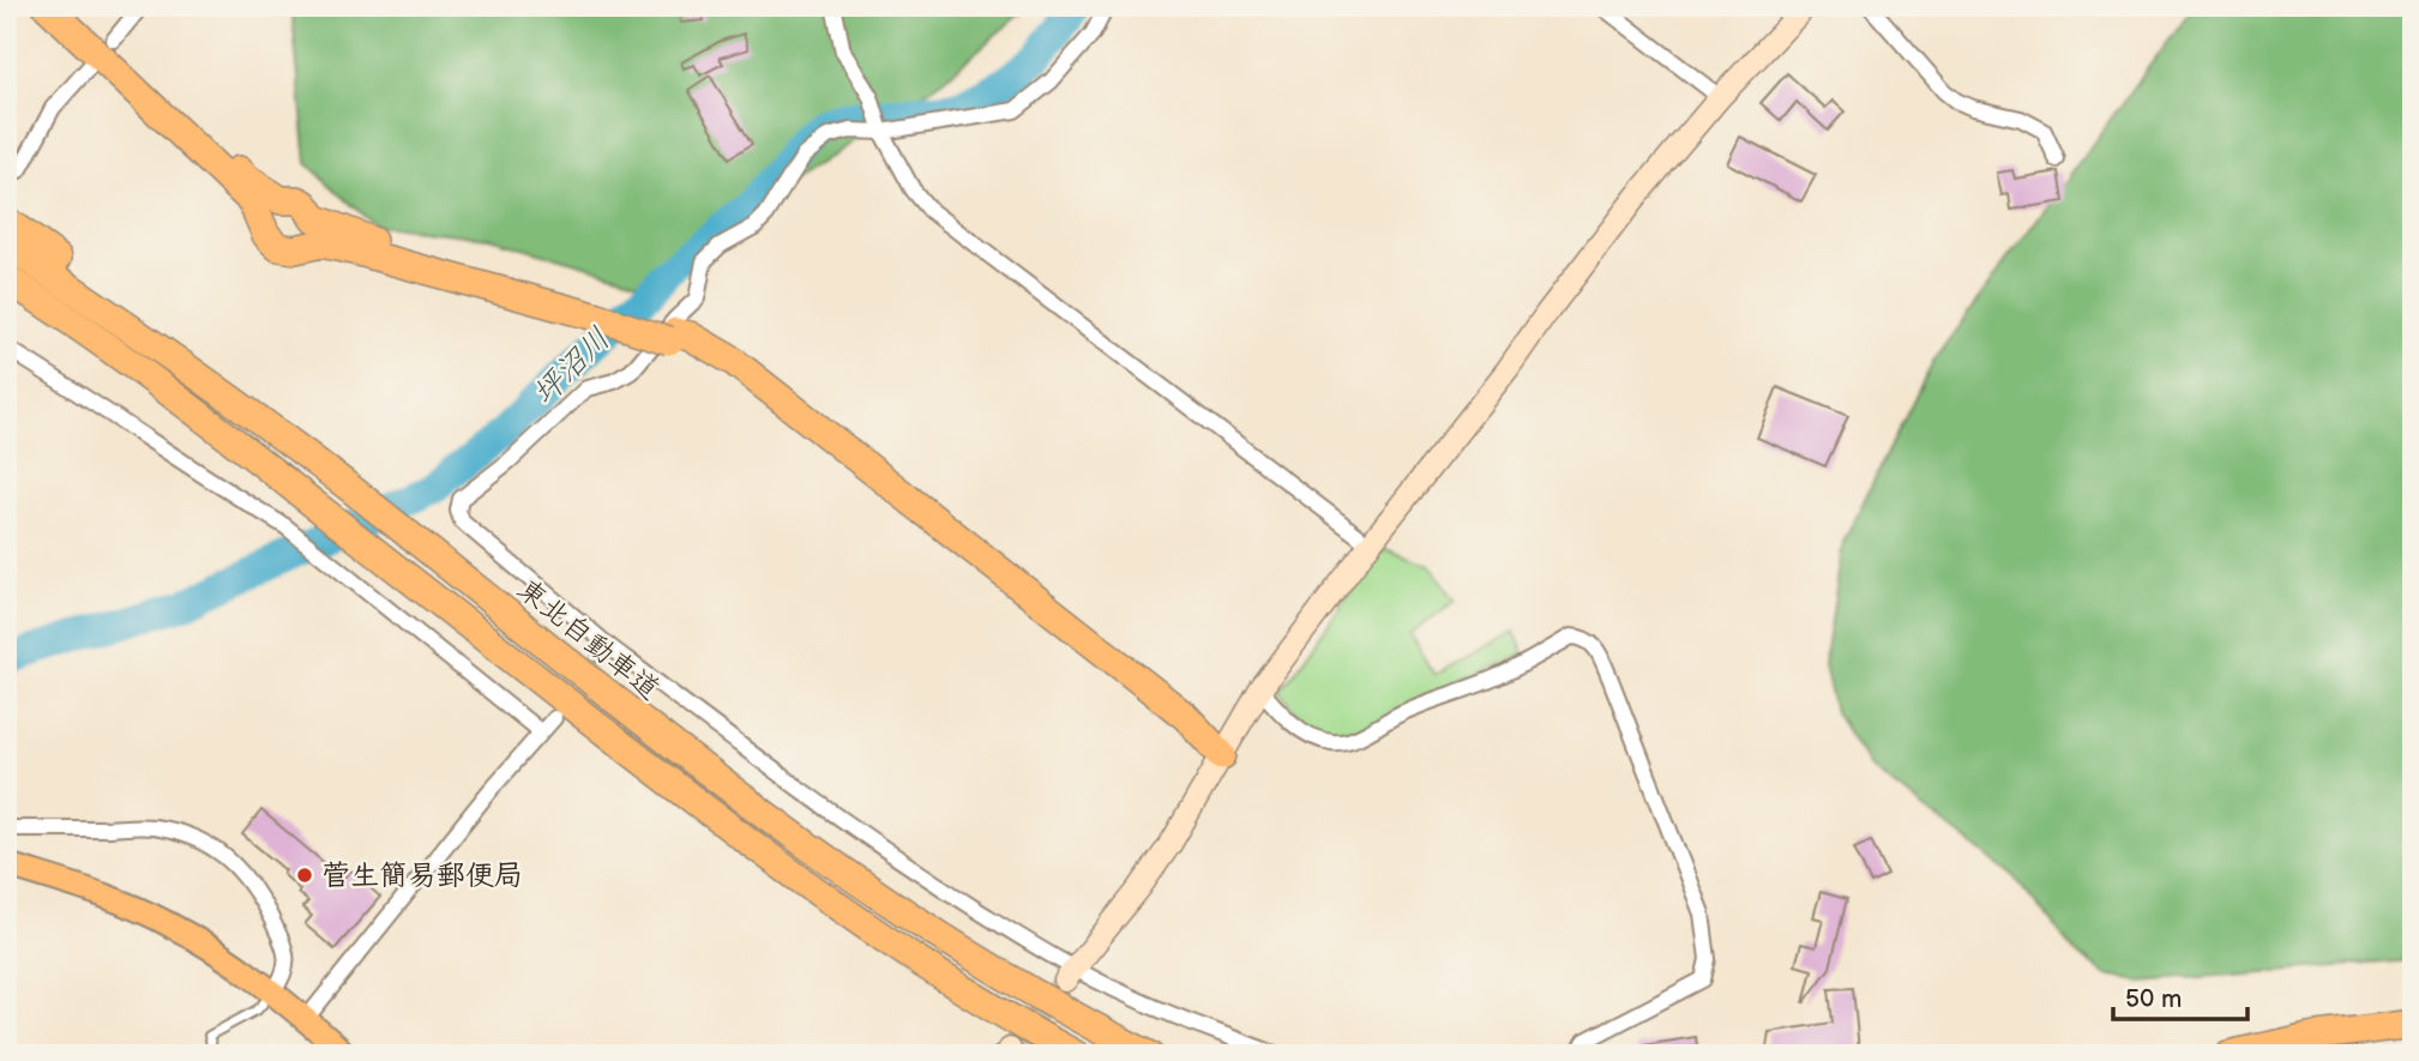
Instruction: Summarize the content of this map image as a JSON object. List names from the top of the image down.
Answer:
{
  "streets": {
    "highway": ["東北自動車道"]
  },
  "water": ["坪沼川"],
  "places": ["菅生簡易郵便局"],
  "scale_bar": "50 m"
}
